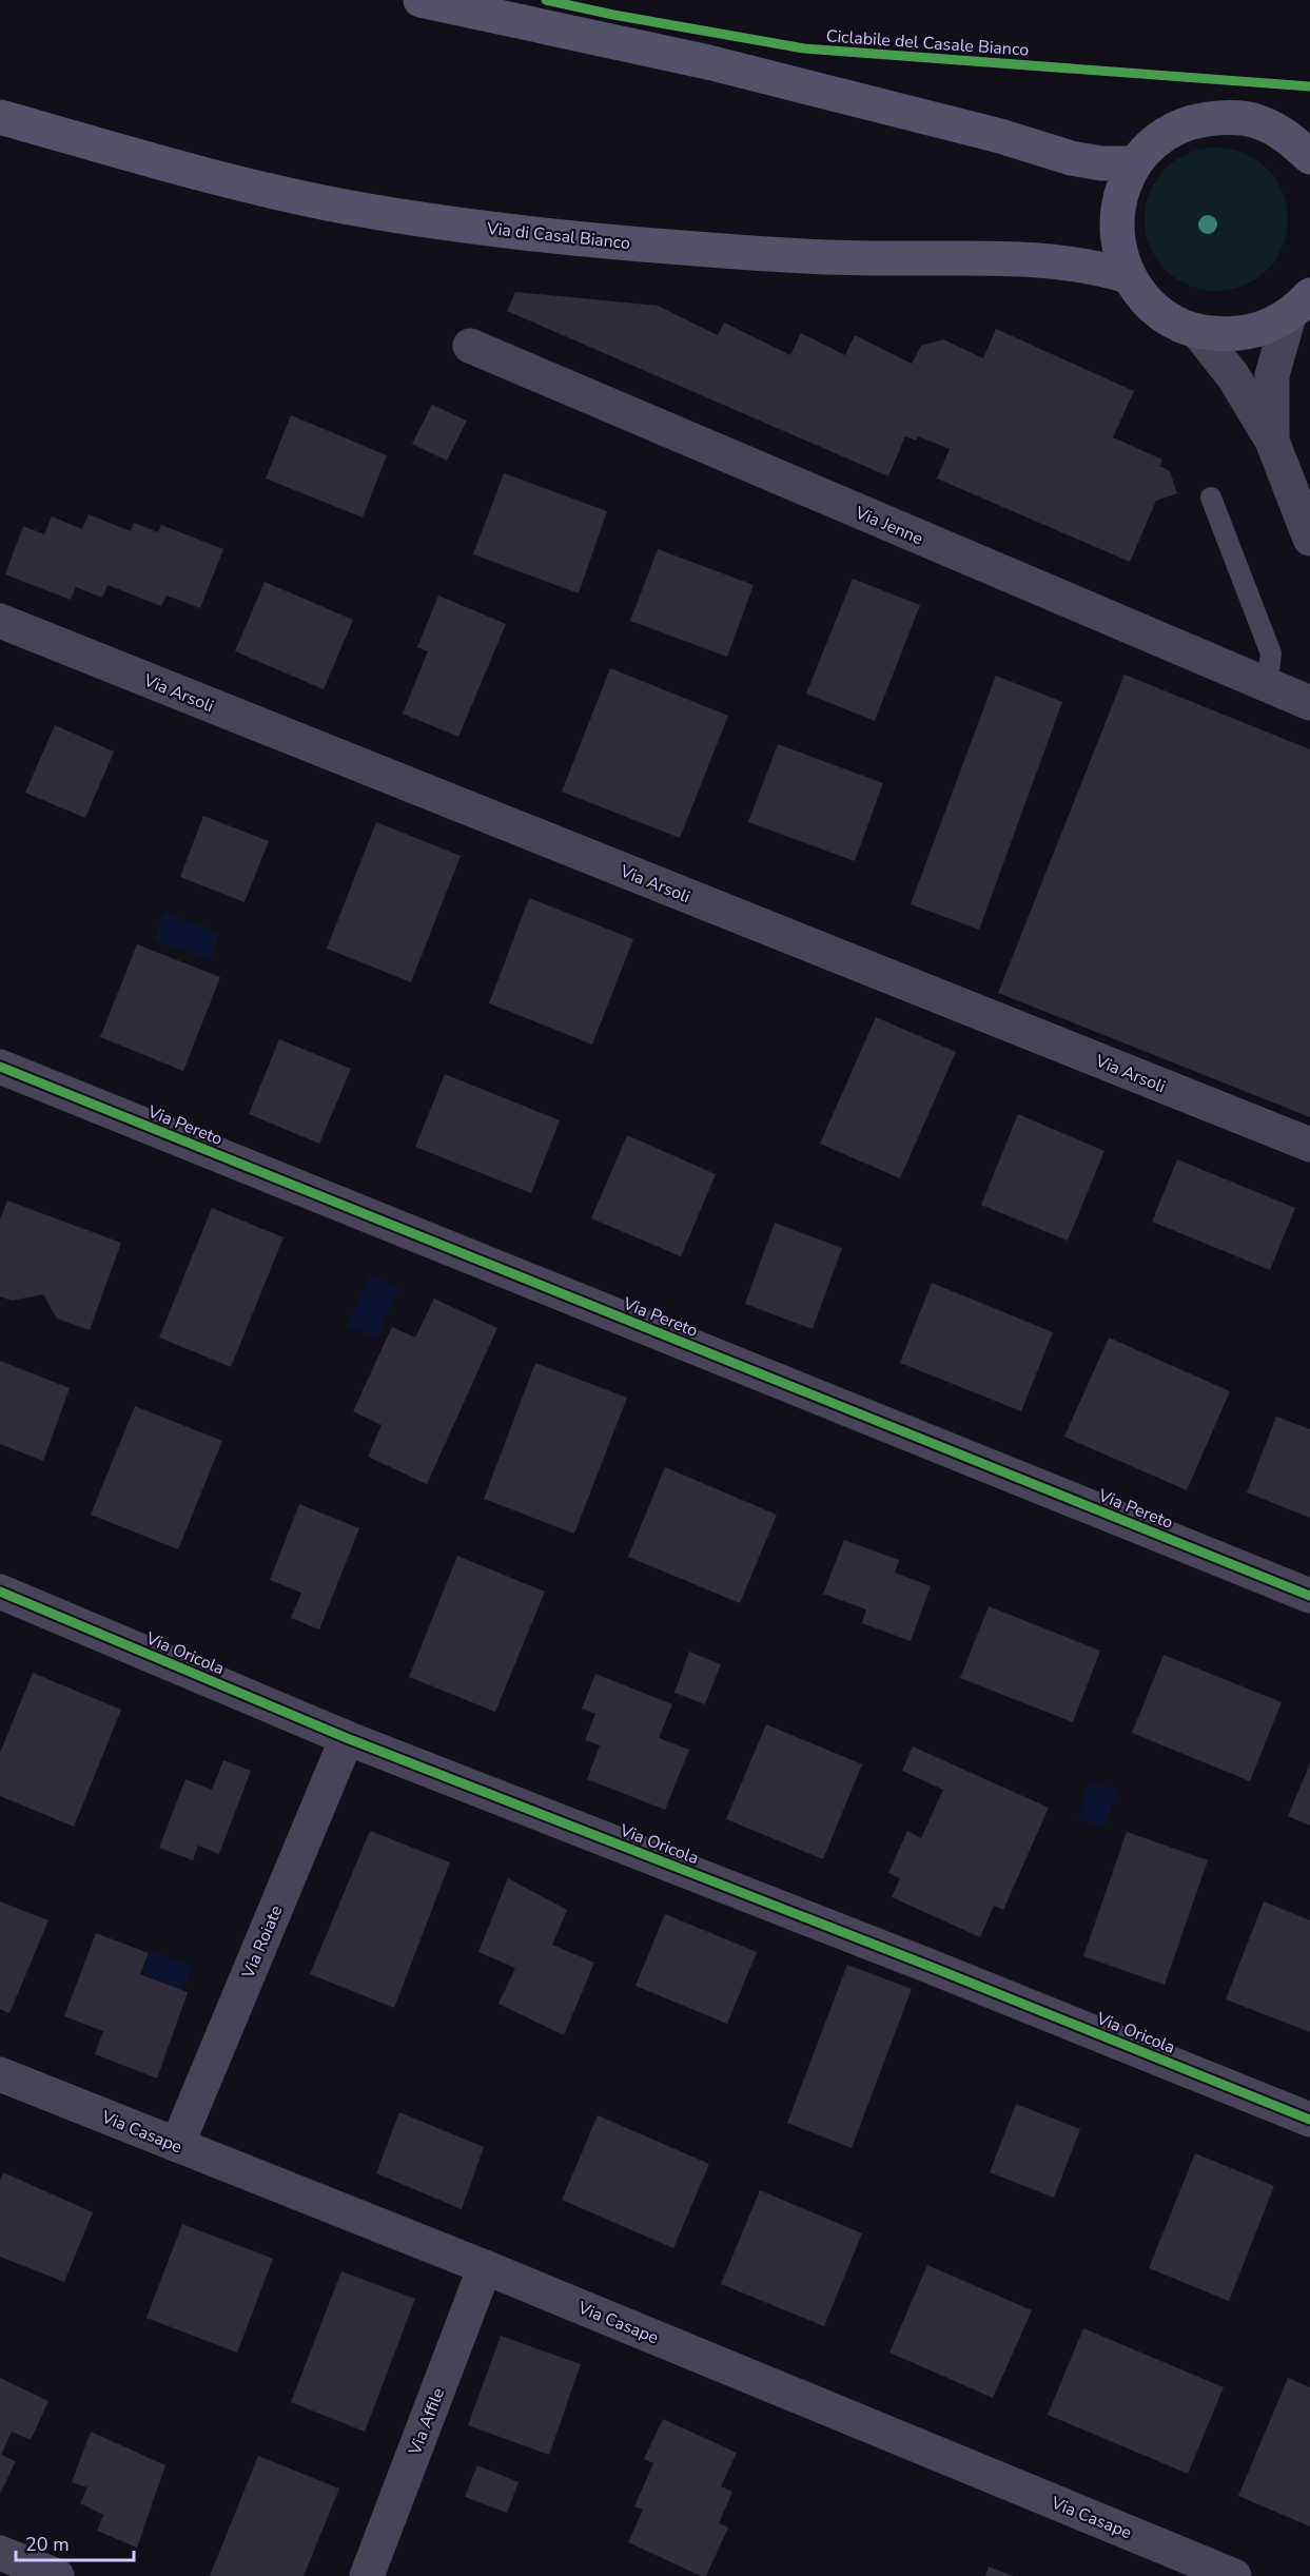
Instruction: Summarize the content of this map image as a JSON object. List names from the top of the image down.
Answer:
{
  "streets": {
    "main road": ["Via di Casal Bianco"],
    "street": [
      "Via Jenne",
      "Via Arsoli",
      "Via Pereto",
      "Via Oricola",
      "Via Roiate",
      "Via Casape",
      "Via Affile"
    ],
    "cycle path": ["Ciclabile del Casale Bianco"]
  },
  "crossings": [
    ["Via Oricola", "Via Roiate"],
    ["Via Roiate", "Via Casape"],
    ["Via Casape", "Via Affile"]
  ],
  "scale_bar": "20 m"
}
